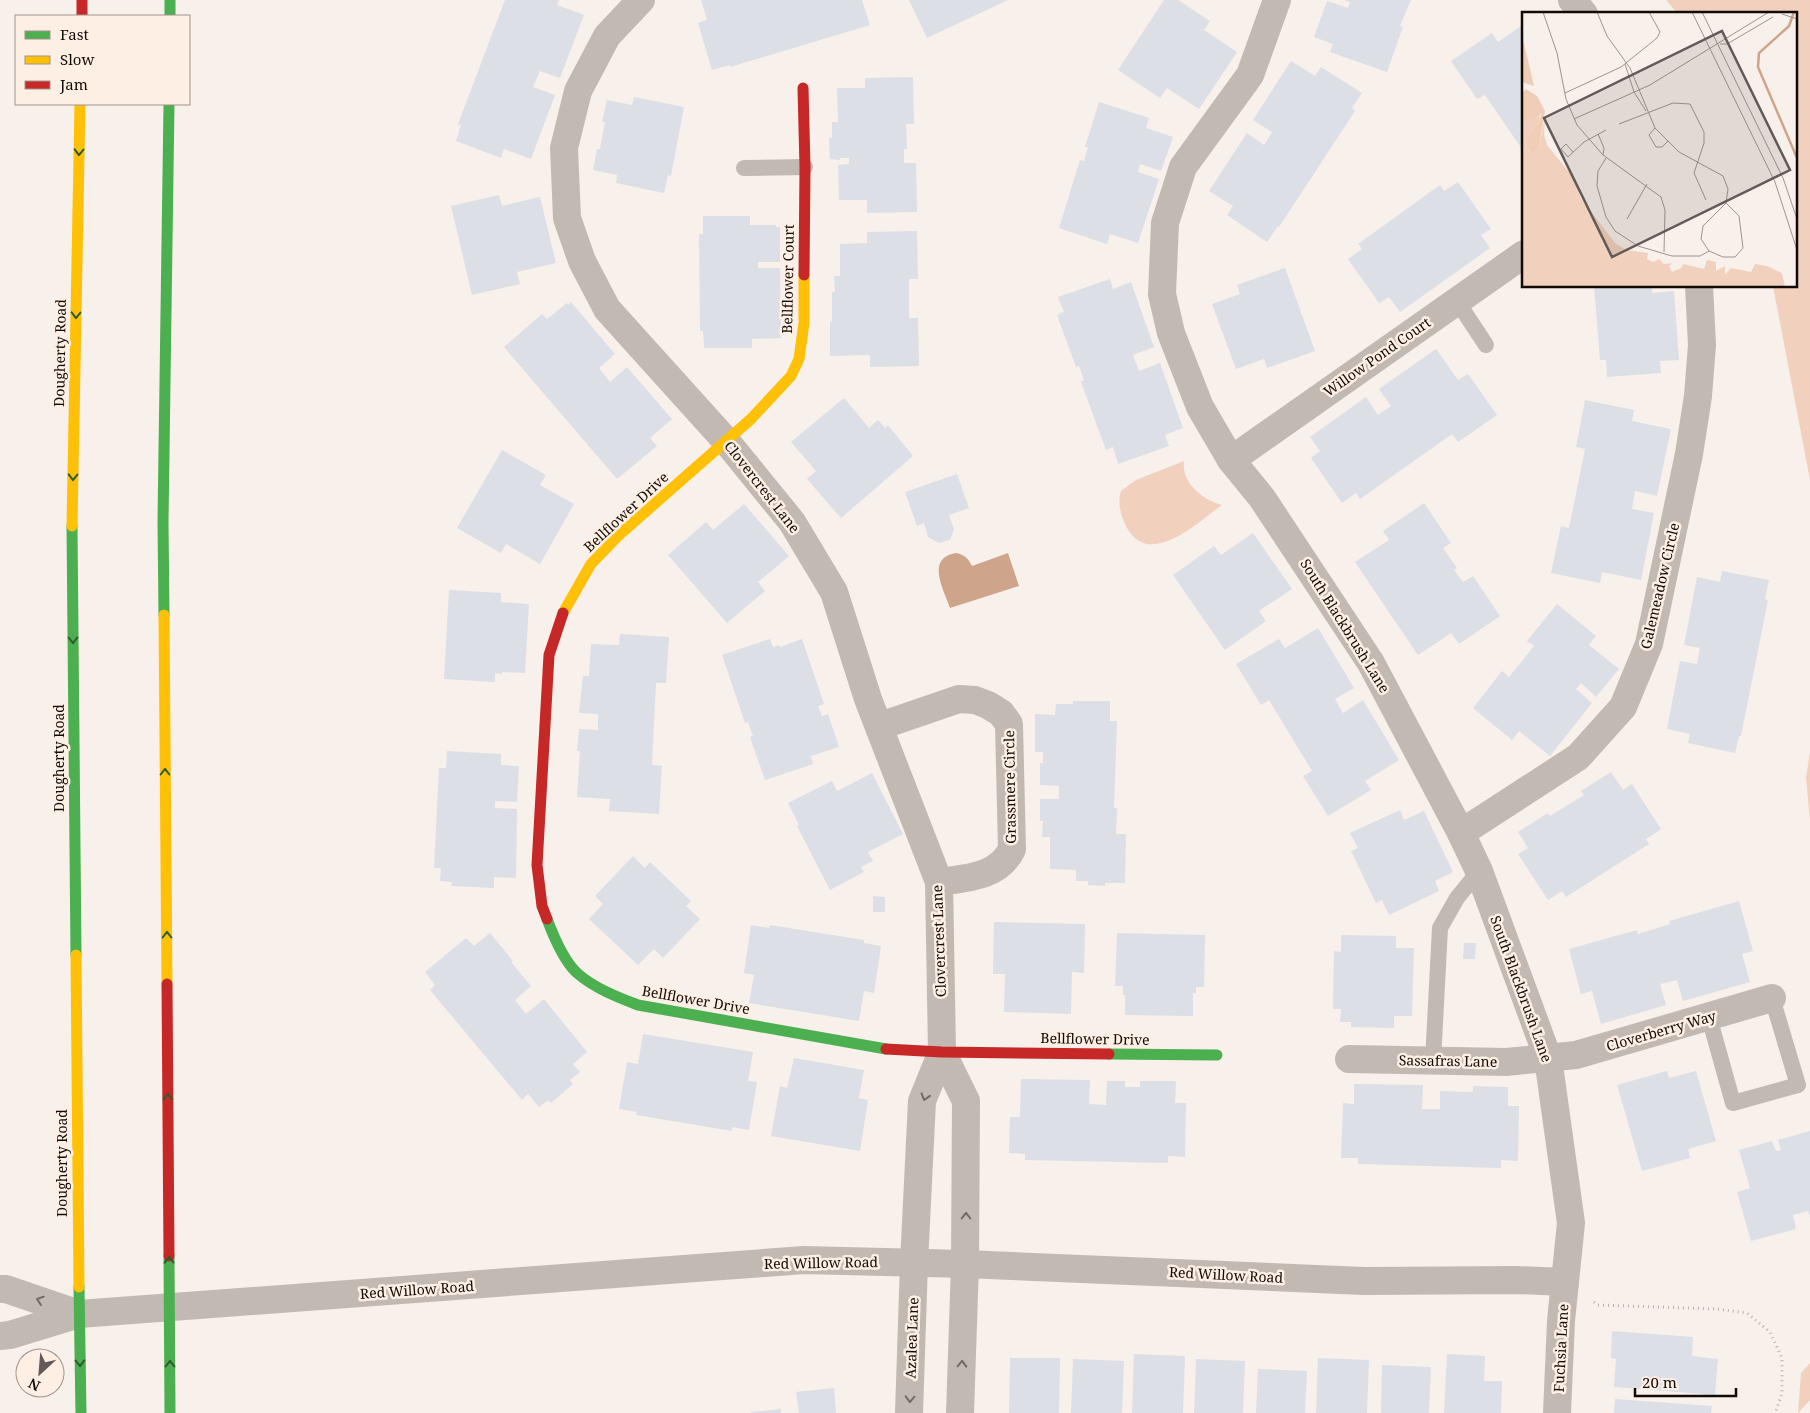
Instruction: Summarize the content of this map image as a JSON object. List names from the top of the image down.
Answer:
{
  "streets": {
    "main road": ["Bellflower Court", "Dougherty Road", "Bellflower Drive"],
    "street": [
      "Willow Pond Court",
      "Clovercrest Lane",
      "Galemeadow Circle",
      "South Blackbrush Lane",
      "Grassmere Circle",
      "Cloverberry Way",
      "Sassafras Lane",
      "Red Willow Road",
      "Azalea Lane",
      "Fuchsia Lane"
    ]
  },
  "crossings": [
    ["Bellflower Court", "Clovercrest Lane"],
    ["Bellflower Court", "Bellflower Drive"],
    ["Dougherty Road", "Red Willow Road"],
    ["Willow Pond Court", "South Blackbrush Lane"],
    ["Clovercrest Lane", "Bellflower Drive"],
    ["Clovercrest Lane", "Grassmere Circle"],
    ["Clovercrest Lane", "Red Willow Road"],
    ["Clovercrest Lane", "Azalea Lane"],
    ["Galemeadow Circle", "South Blackbrush Lane"],
    ["South Blackbrush Lane", "Cloverberry Way"],
    ["South Blackbrush Lane", "Sassafras Lane"],
    ["South Blackbrush Lane", "Red Willow Road"],
    ["South Blackbrush Lane", "Fuchsia Lane"],
    ["Cloverberry Way", "Sassafras Lane"],
    ["Red Willow Road", "Azalea Lane"],
    ["Red Willow Road", "Fuchsia Lane"]
  ],
  "legend": ["Fast", "Slow", "Jam"],
  "scale_bar": "20 m",
  "north": "bottom left"
}
